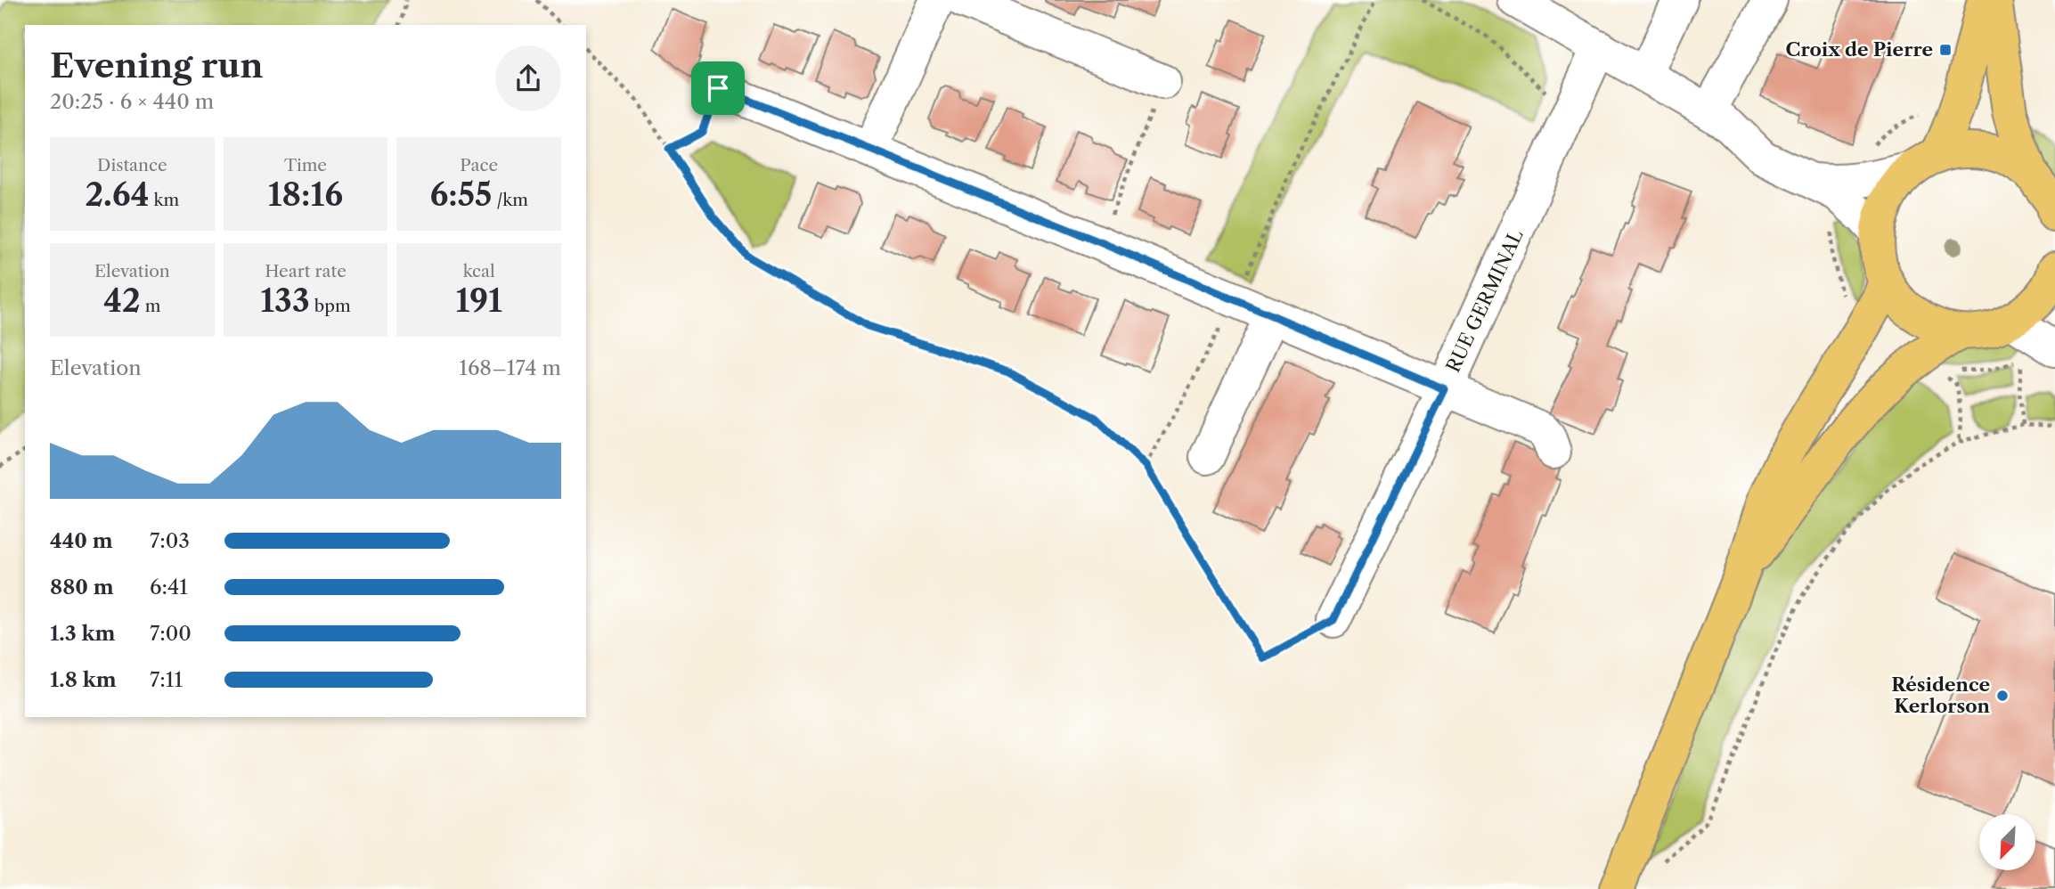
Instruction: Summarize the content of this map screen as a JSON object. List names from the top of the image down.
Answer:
{
  "streets": {
    "street": ["RUE GERMINAL"]
  },
  "places": {
    "transit": ["Croix de Pierre"],
    "other": ["Résidence Kerlorson"]
  },
  "north": "bottom left",
  "page": {
    "heading": ["Evening run", "20:25 · 6 × 440 m"],
    "stats": [
      ["Distance", "2.64 km"],
      ["Time", "18:16"],
      ["Pace", "6:55 /km"],
      ["Elevation", "42 m"],
      ["Heart rate", "133 bpm"],
      ["kcal", "191"]
    ],
    "chart": ["Elevation", "168–174 m"],
    "list": [
      {
        "name": "440 m",
        "note": "7:03"
      },
      {
        "name": "880 m",
        "note": "6:41"
      },
      {
        "name": "1.3 km",
        "note": "7:00"
      },
      {
        "name": "1.8 km",
        "note": "7:11"
      }
    ]
  }
}
